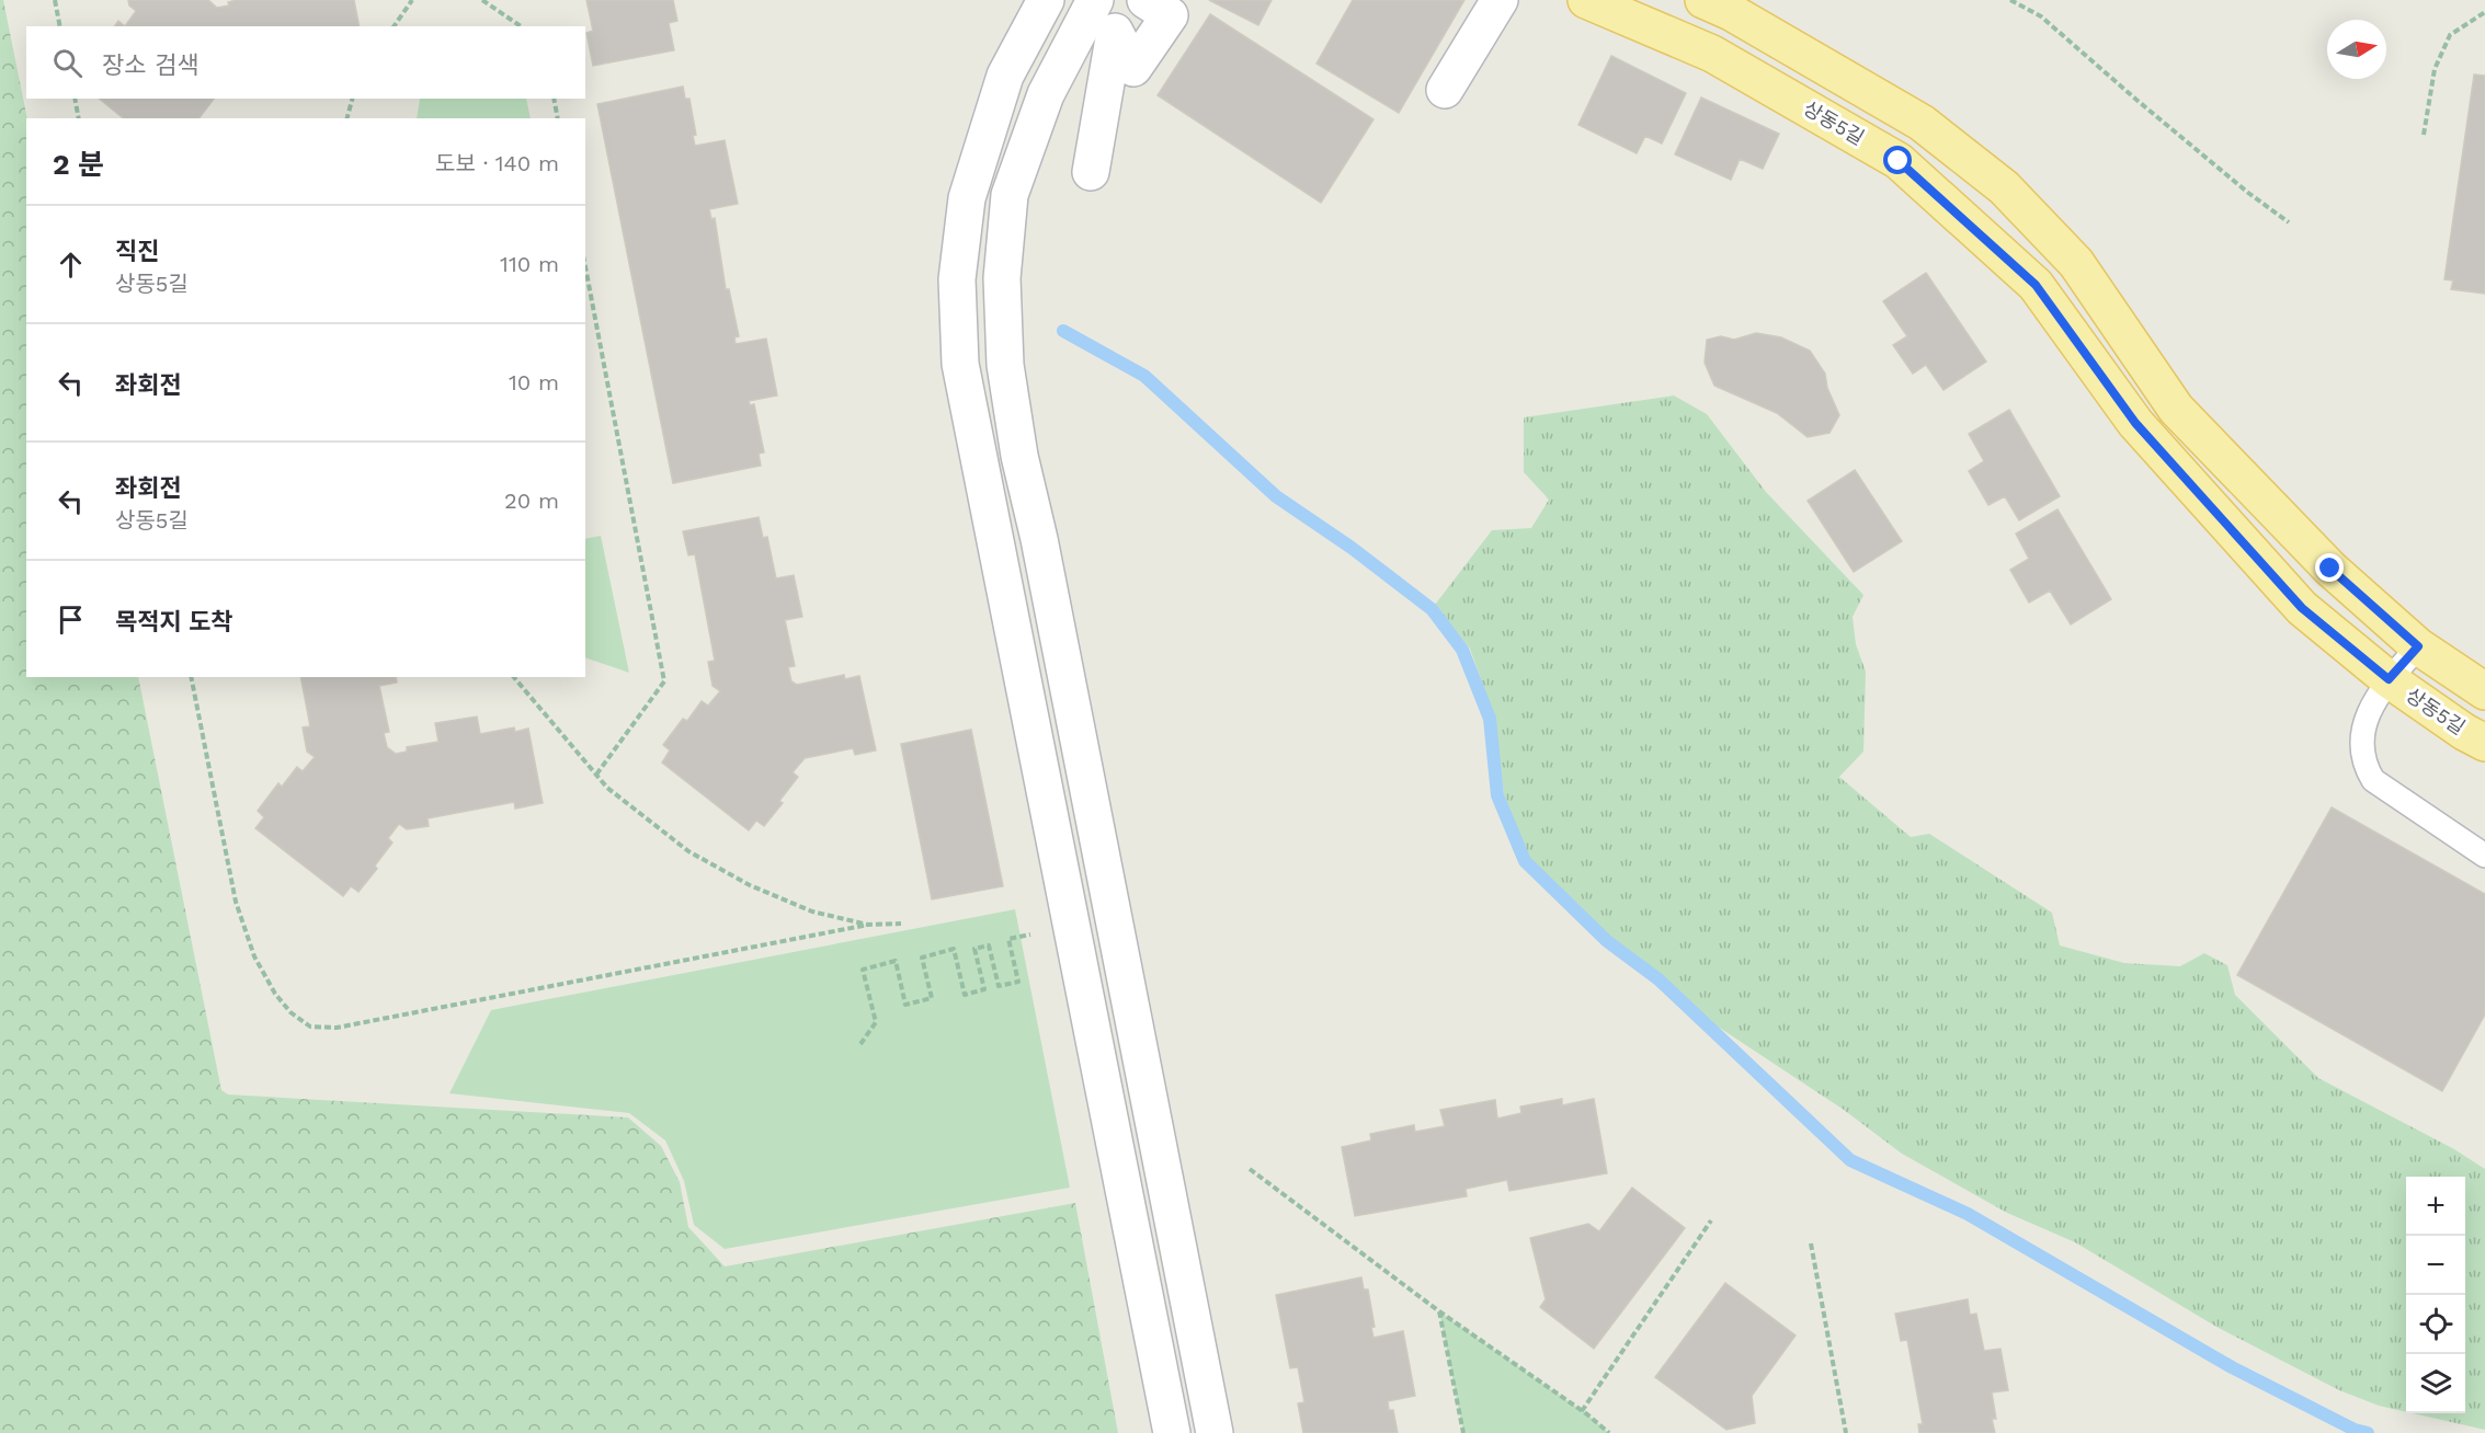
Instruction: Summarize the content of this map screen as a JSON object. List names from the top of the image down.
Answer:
{
  "streets": {
    "main road": ["상동5길"]
  },
  "north": "right",
  "page": {
    "search": "장소 검색",
    "heading": ["2 분", "도보 · 140 m"],
    "list": [
      ["직진", "상동5길", "110 m"],
      ["좌회전", "10 m"],
      ["좌회전", "상동5길", "20 m"],
      "목적지 도착"
    ],
    "map_buttons": ["+", "−"]
  }
}
